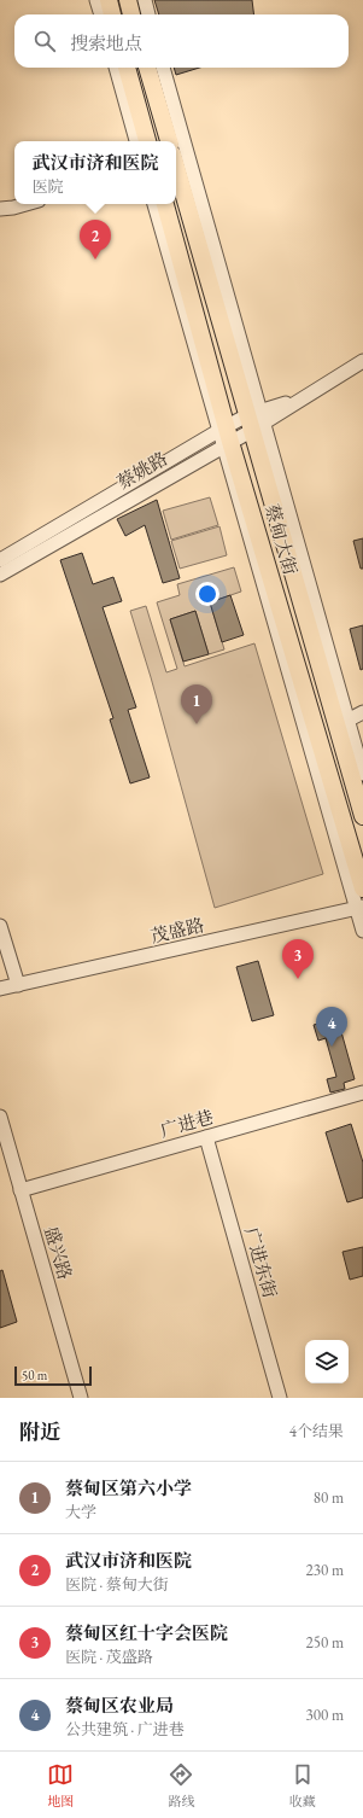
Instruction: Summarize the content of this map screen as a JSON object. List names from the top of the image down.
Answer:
{
  "streets": {
    "main road": ["蔡甸大街"],
    "street": [
      "蔡姚路",
      "茂盛路",
      "广进巷",
      "盛兴路",
      "广进东街"
    ]
  },
  "crossings": [
    ["蔡姚路", "蔡甸大街"],
    ["广进巷", "盛兴路"],
    ["广进巷", "广进东街"]
  ],
  "scale_bar": "50 m",
  "page": {
    "search": "搜索地点",
    "popup": ["武汉市济和医院", "医院"],
    "pins": [
      "2",
      "1",
      "3",
      "4"
    ],
    "scale": "50 m",
    "heading": ["附近", "4个结果"],
    "list": [
      {
        "mark": "1",
        "name": "蔡甸区第六小学",
        "note": "大学",
        "value": "80 m"
      },
      {
        "mark": "2",
        "name": "武汉市济和医院",
        "note": "医院 · 蔡甸大街",
        "value": "230 m"
      },
      {
        "mark": "3",
        "name": "蔡甸区红十字会医院",
        "note": "医院 · 茂盛路",
        "value": "250 m"
      },
      {
        "mark": "4",
        "name": "蔡甸区农业局",
        "note": "公共建筑 · 广进巷",
        "value": "300 m"
      }
    ],
    "nav": ["地图", "路线", "收藏"]
  }
}
